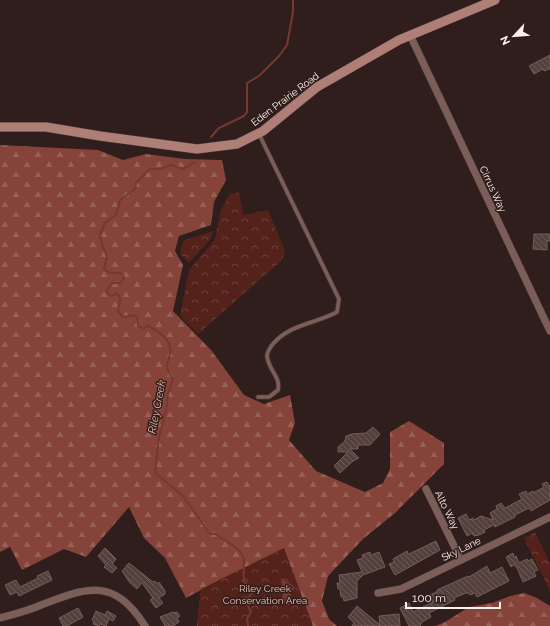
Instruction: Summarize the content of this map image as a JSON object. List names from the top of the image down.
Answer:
{
  "streets": {
    "street": [
      "Eden Prairie Road",
      "Cirrus Way",
      "Alto Way",
      "Sky Lane"
    ]
  },
  "crossings": [
    ["Eden Prairie Road", "Cirrus Way"],
    ["Alto Way", "Sky Lane"]
  ],
  "water": ["Riley Creek"],
  "parks": ["Riley Creek Conservation Area"],
  "scale_bar": "100 m",
  "north": "bottom left"
}
